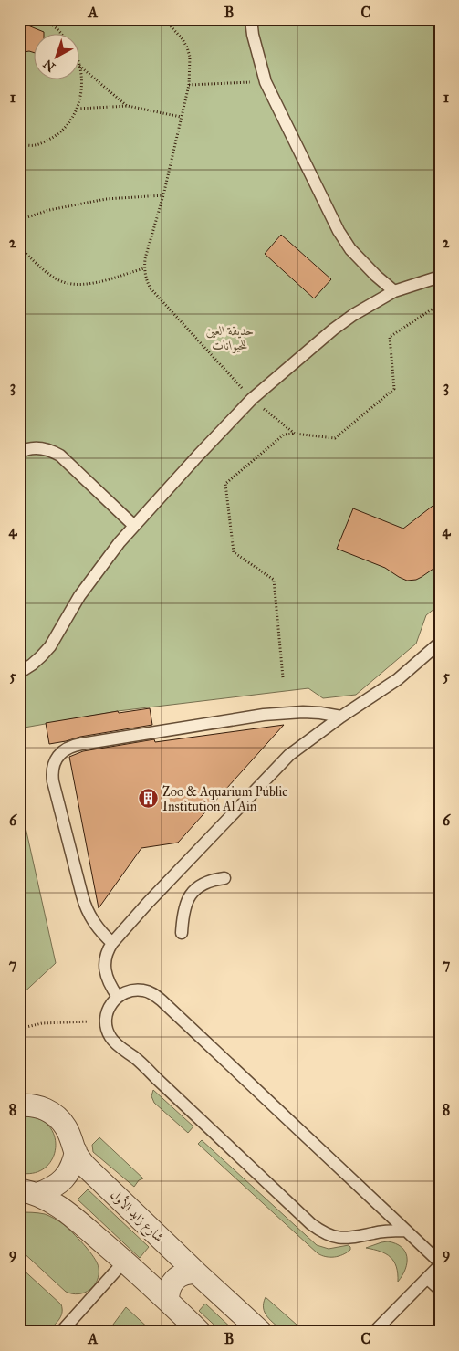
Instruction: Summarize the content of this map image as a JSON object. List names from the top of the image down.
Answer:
{
  "streets": {
    "street": ["شارع زايد الأول"]
  },
  "parks": ["حديقة العين للحيوانات"],
  "places": {
    "building": ["Zoo & Aquarium Public Institution Al Ain"]
  },
  "north": "bottom left",
  "grid": {
    "columns": ["A", "B", "C"],
    "rows": [
      "1",
      "2",
      "3",
      "4",
      "5",
      "6",
      "7",
      "8",
      "9"
    ]
  }
}
